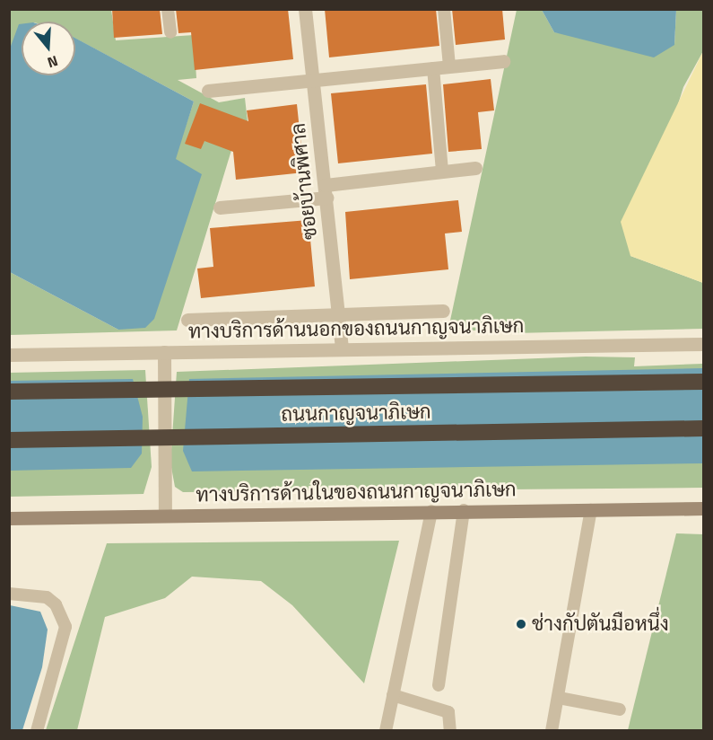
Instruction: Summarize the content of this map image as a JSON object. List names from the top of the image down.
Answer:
{
  "streets": {
    "highway": ["ถนนกาญจนาภิเษก"],
    "main road": ["ทางบริการด้านในของถนนกาญจนาภิเษก"],
    "street": ["ซอยบ้านพิศาล", "ทางบริการด้านนอกของถนนกาญจนาภิเษก"]
  },
  "crossings": [
    ["ซอยบ้านพิศาล", "ทางบริการด้านนอกของถนนกาญจนาภิเษก"]
  ],
  "places": ["ช่างกัปตันมือหนึ่ง"],
  "north": "bottom"
}
